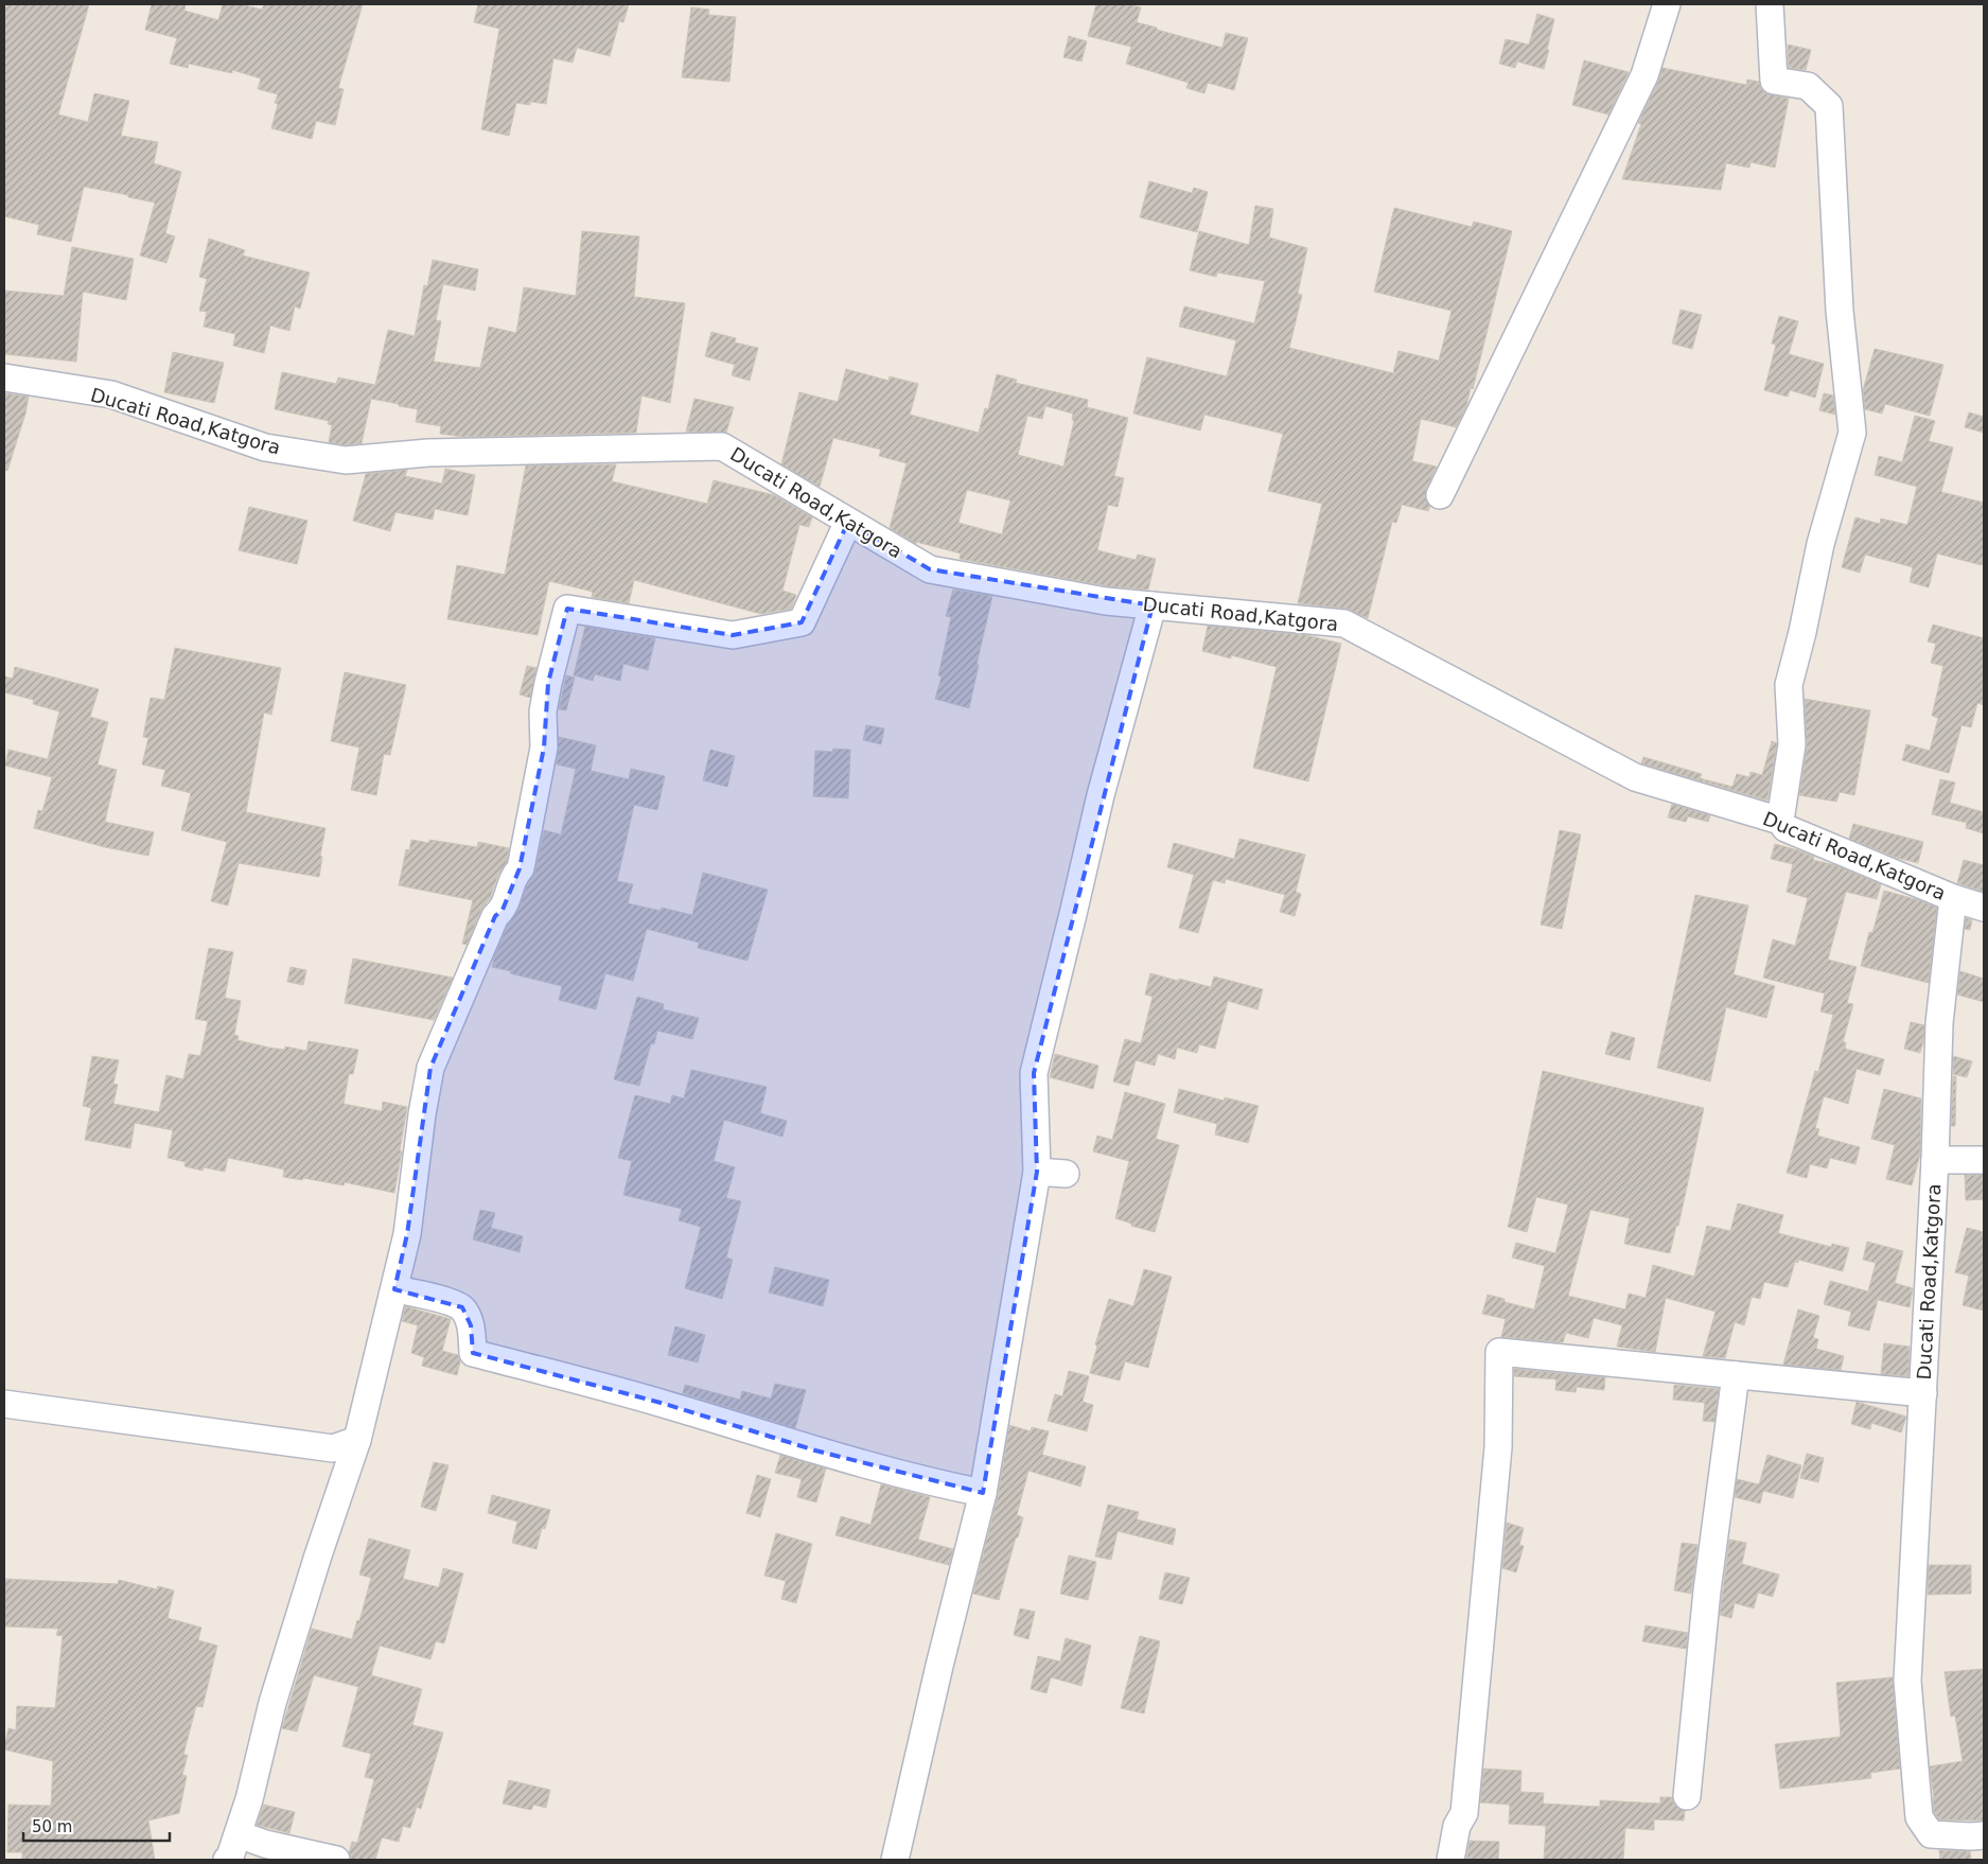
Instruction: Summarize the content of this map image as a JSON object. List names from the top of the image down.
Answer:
{
  "streets": {
    "street": ["Ducati Road,Katgora"]
  },
  "scale_bar": "50 m"
}
